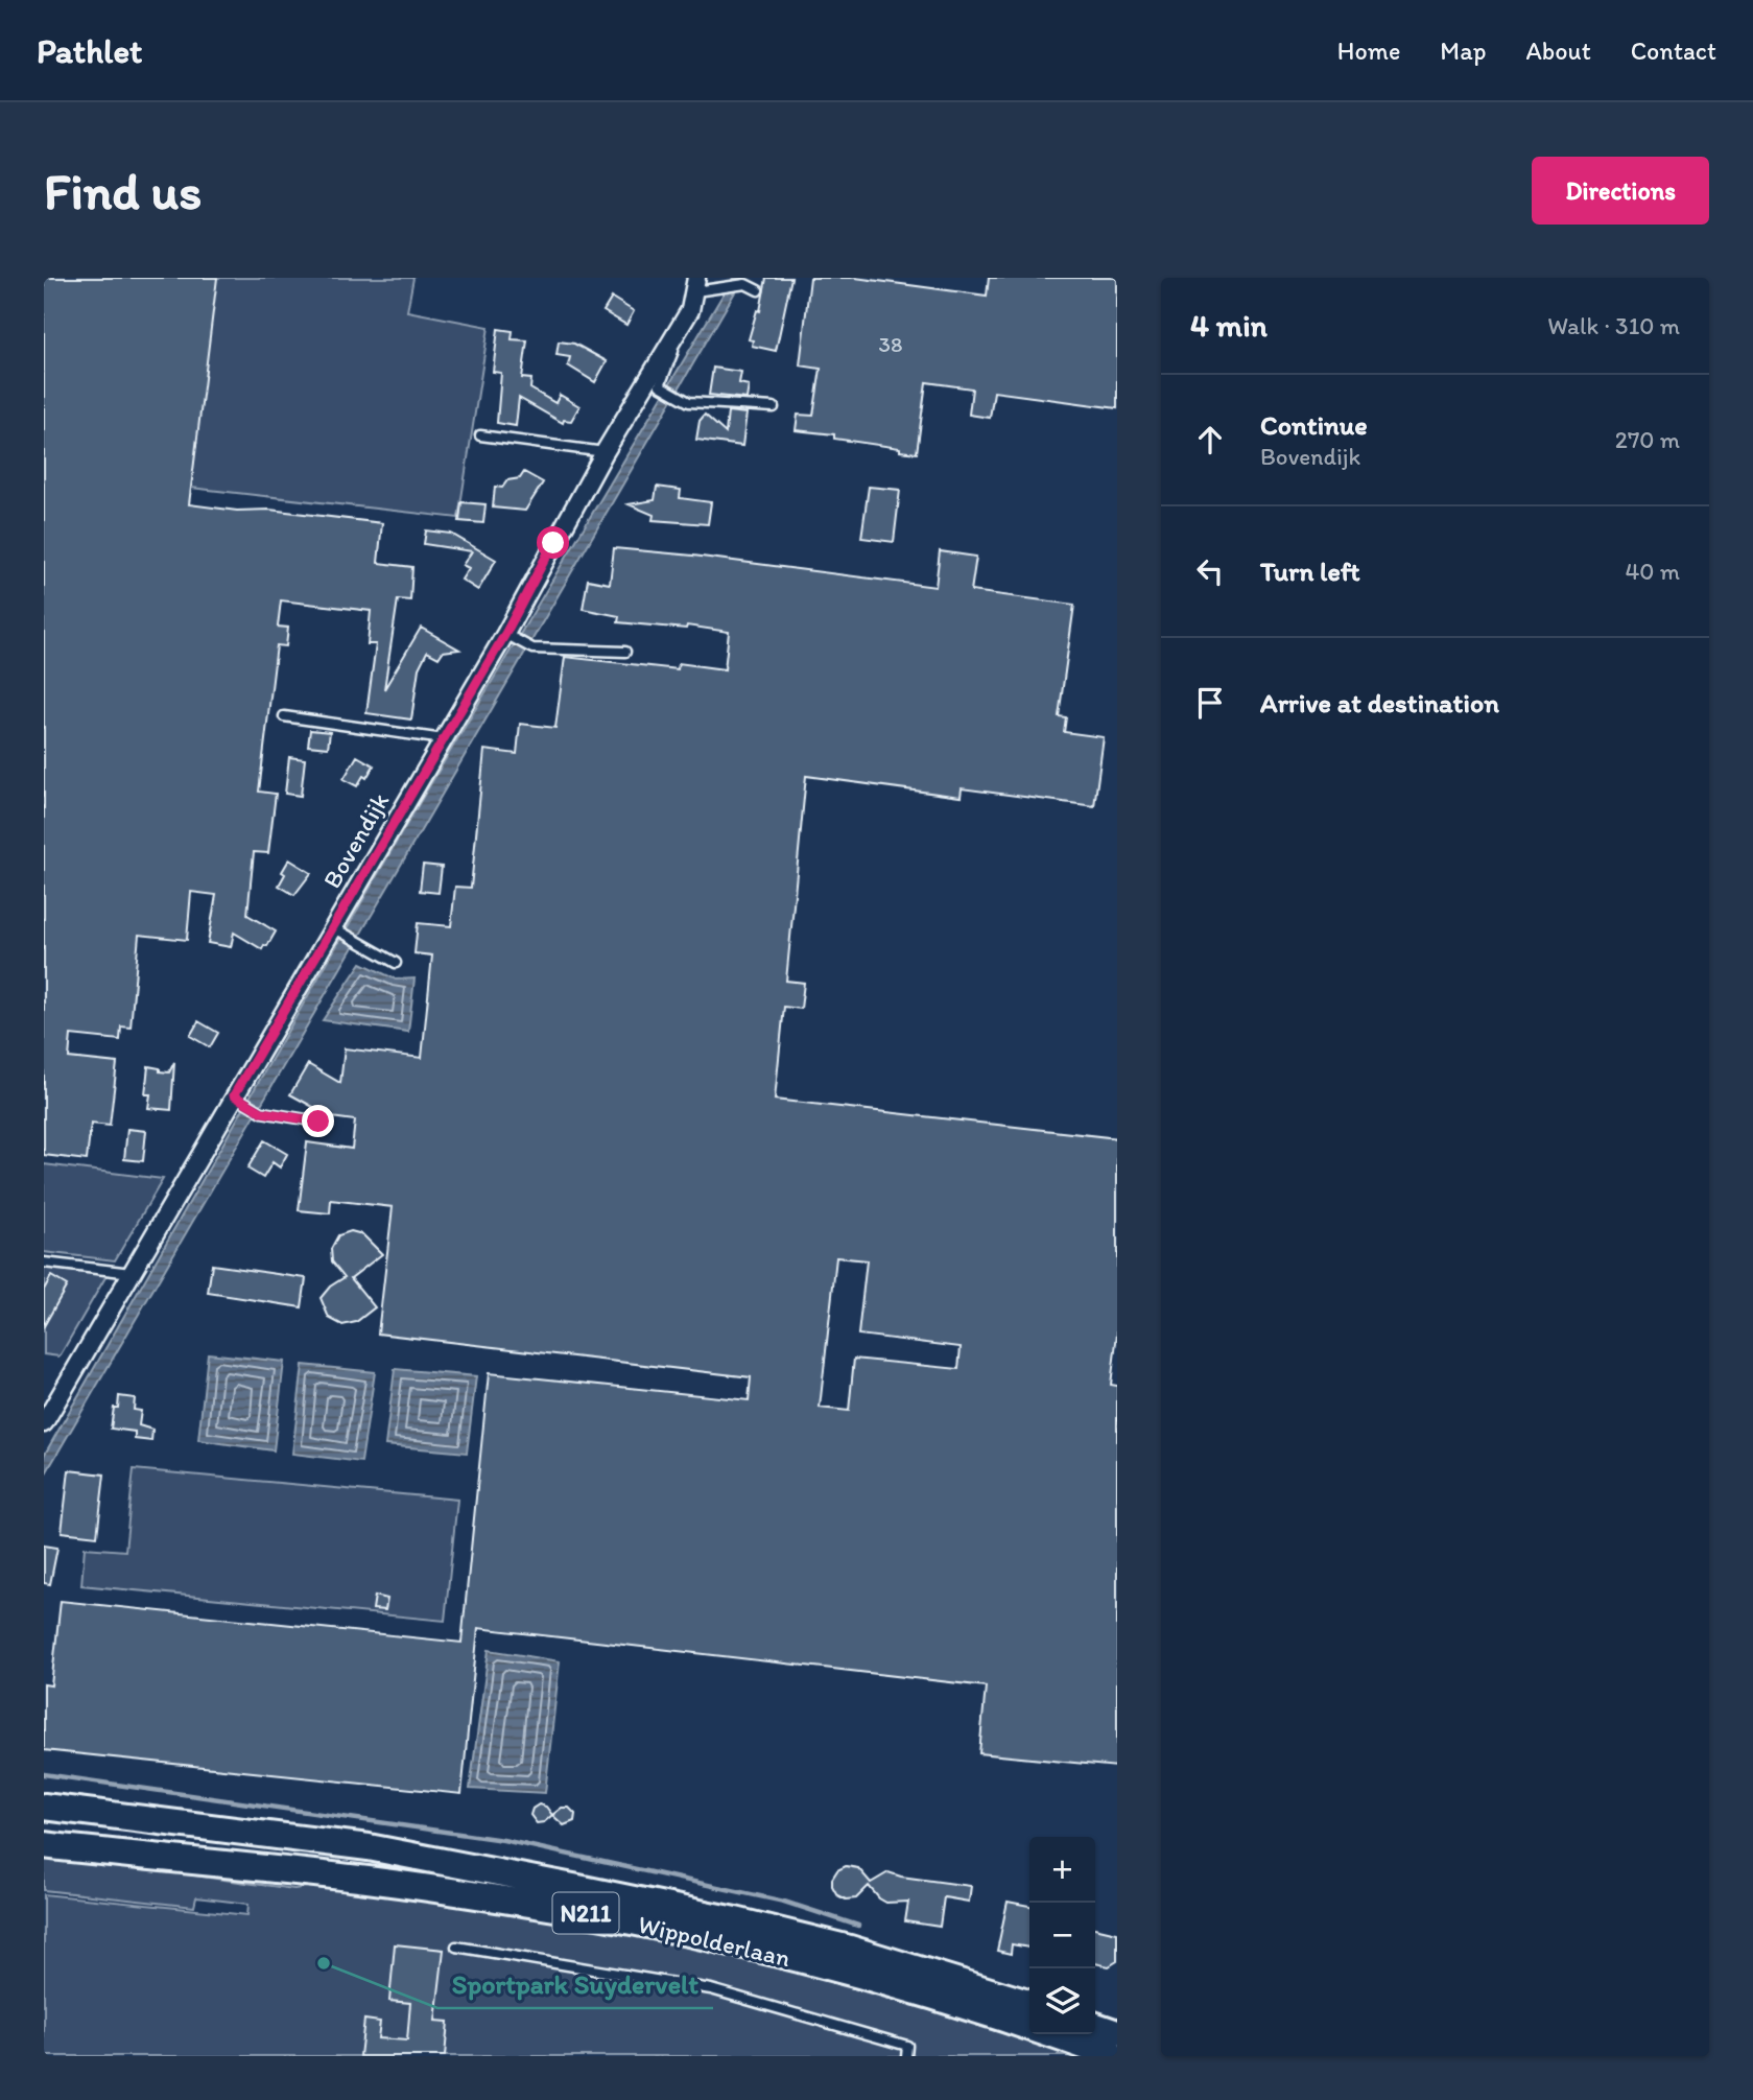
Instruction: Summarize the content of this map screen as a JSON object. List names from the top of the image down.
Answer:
{
  "streets": {
    "main road": ["N211", "Wippolderlaan"],
    "street": ["Bovendijk"]
  },
  "places": ["Sportpark Suydervelt"],
  "house_numbers": ["38"],
  "page": {
    "header": "Pathlet",
    "nav": [
      "Home",
      "Map",
      "About",
      "Contact"
    ],
    "buttons": "Directions",
    "title": "Find us",
    "heading": ["4 min", "Walk · 310 m"],
    "list": [
      ["Continue", "Bovendijk", "270 m"],
      ["Turn left", "40 m"],
      "Arrive at destination"
    ],
    "map_buttons": ["+", "−"]
  }
}
